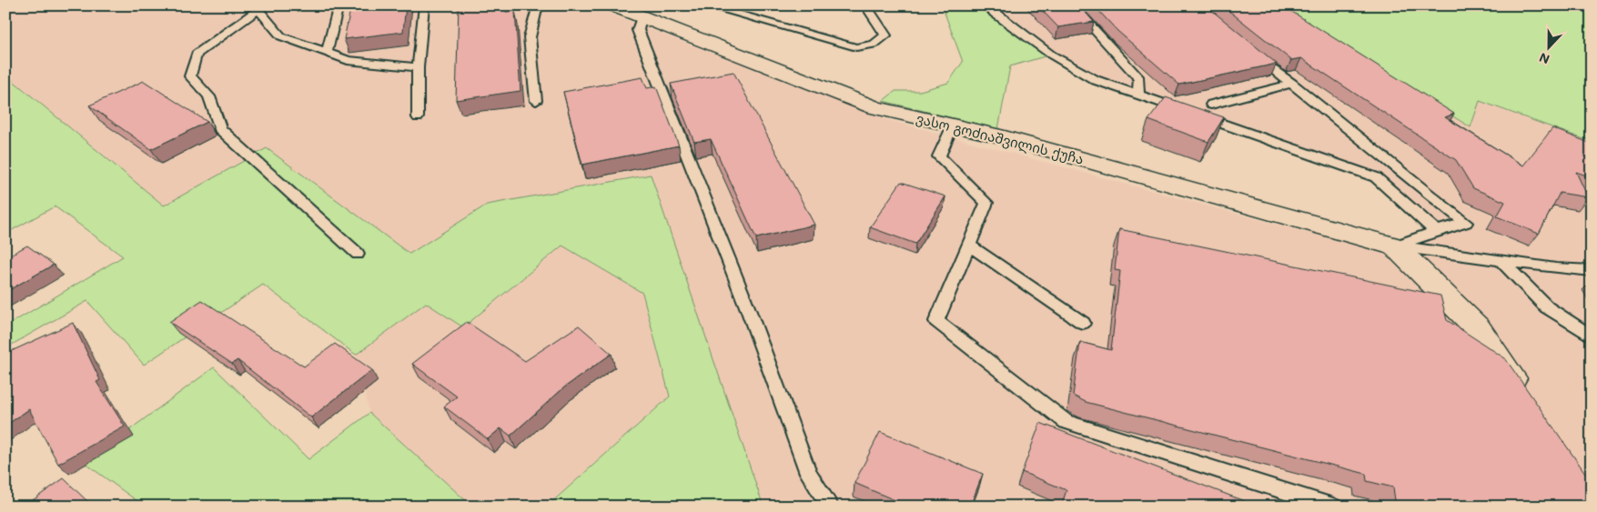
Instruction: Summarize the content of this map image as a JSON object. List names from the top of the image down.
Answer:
{
  "streets": {
    "street": ["ვასო გოძიაშვილის ქუჩა"]
  },
  "north": "bottom"
}
